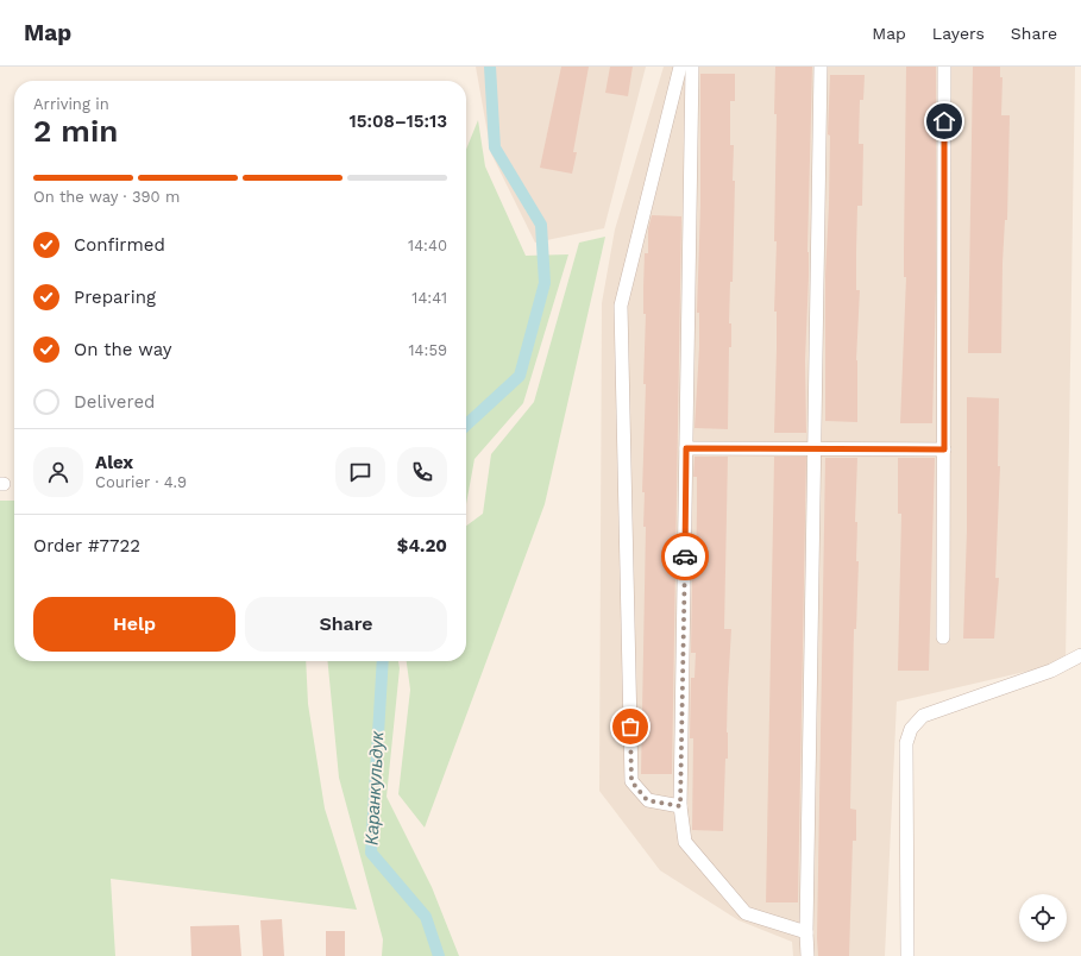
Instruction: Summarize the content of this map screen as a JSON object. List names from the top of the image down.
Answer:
{
  "water": ["Каранкульдук"],
  "page": {
    "header": "Map",
    "nav": ["Map", "Layers", "Share"],
    "heading": ["2 min", "Arriving in", "15:08–15:13"],
    "panel": [
      "Alex",
      "Courier · 4.9",
      "Order #7722",
      "$4.20"
    ],
    "bar": "On the way · 390 m",
    "list": [
      ["Confirmed", "14:40"],
      ["Preparing", "14:41"],
      ["On the way", "14:59"],
      "Delivered"
    ],
    "buttons": ["Help", "Share"]
  }
}
